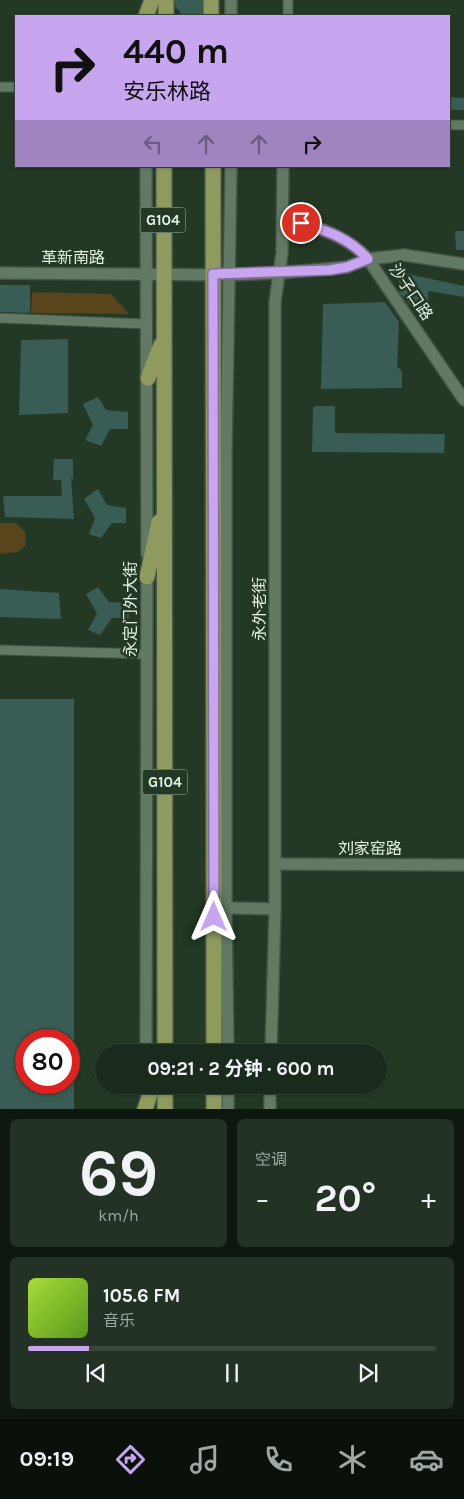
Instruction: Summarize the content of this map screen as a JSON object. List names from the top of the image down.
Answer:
{
  "streets": {
    "highway": ["G104"],
    "street": [
      "革新南路",
      "沙子口路",
      "永定门外大街",
      "永外老街",
      "刘家窑路"
    ]
  },
  "crossings": [
    ["G104", "革新南路"],
    ["革新南路", "沙子口路"],
    ["革新南路", "永定门外大街"],
    ["革新南路", "永外老街"],
    ["沙子口路", "永外老街"],
    ["永外老街", "刘家窑路"]
  ],
  "page": {
    "turn": ["440 m", "安乐林路"],
    "limit": "80",
    "trip": "09:21 · 2 分钟 · 600 m",
    "tile": [
      ["69", "km/h"],
      "空调"
    ],
    "heat": ["−", "20°", "+"],
    "song": ["105.6 FM", "音乐"],
    "tabs": "09:19"
  }
}
